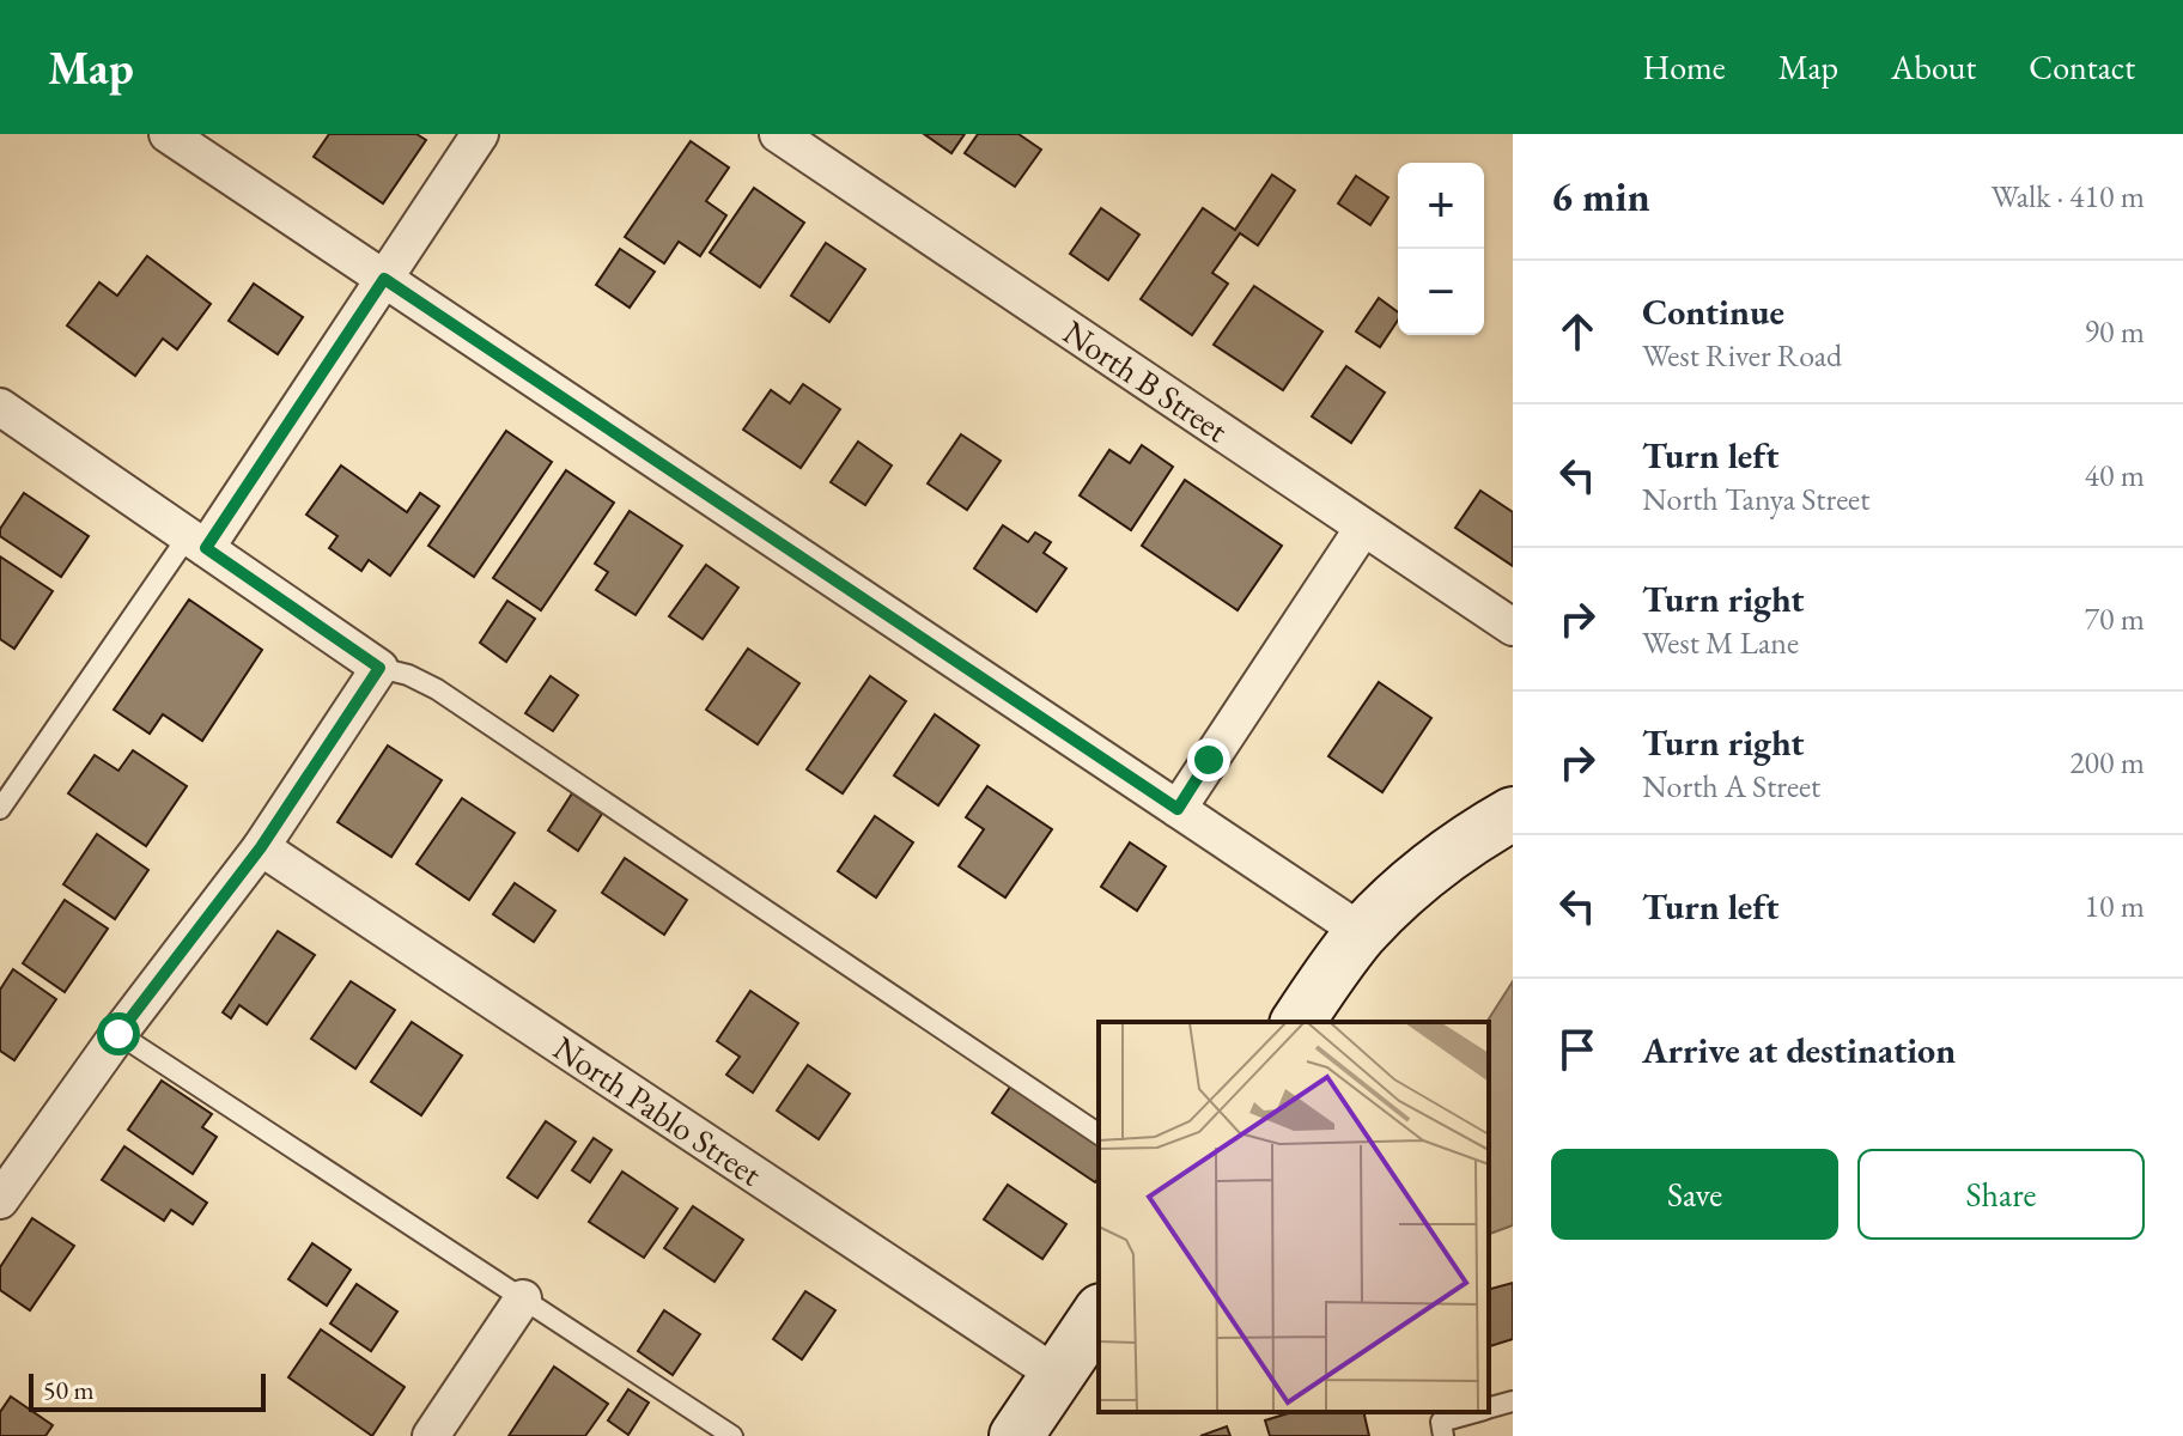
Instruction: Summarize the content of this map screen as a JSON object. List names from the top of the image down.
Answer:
{
  "streets": {
    "street": ["North B Street", "North Pablo Street"]
  },
  "scale_bar": "50 m",
  "page": {
    "header": "Map",
    "nav": [
      "Home",
      "Map",
      "About",
      "Contact"
    ],
    "heading": ["6 min", "Walk · 410 m"],
    "map_buttons": ["+", "−"],
    "list": [
      ["Continue", "West River Road", "90 m"],
      ["Turn left", "North Tanya Street", "40 m"],
      ["Turn right", "West M Lane", "70 m"],
      ["Turn right", "North A Street", "200 m"],
      ["Turn left", "10 m"],
      "Arrive at destination"
    ],
    "buttons": ["Save", "Share"],
    "scale": "50 m"
  }
}
